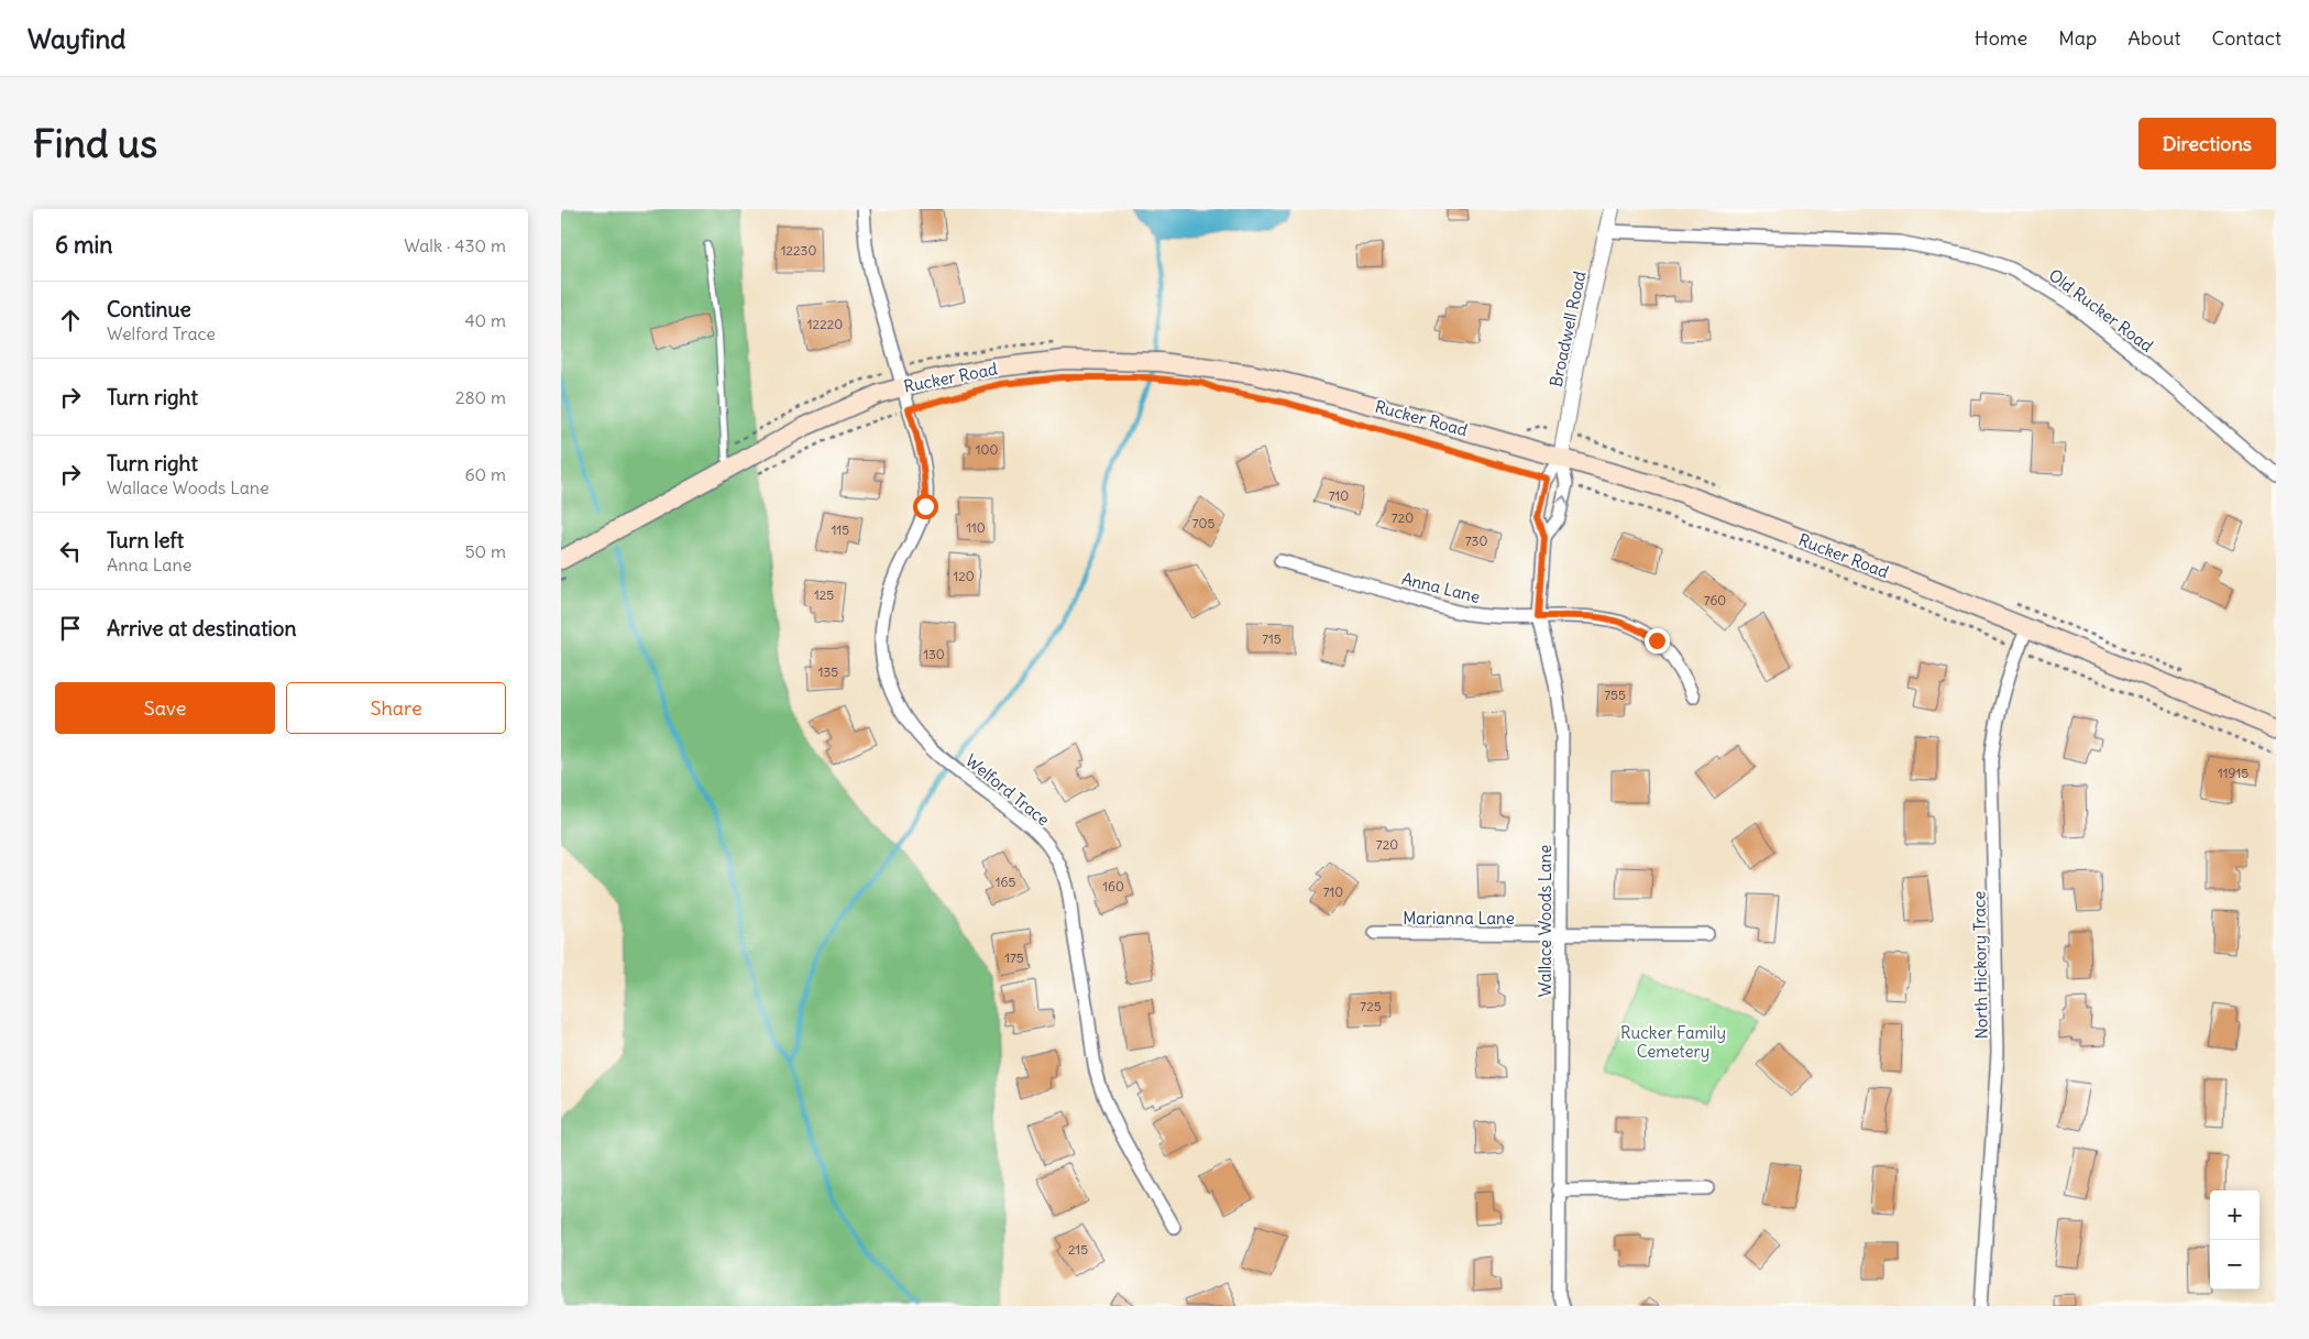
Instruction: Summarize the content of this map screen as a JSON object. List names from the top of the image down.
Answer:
{
  "streets": {
    "main road": ["Rucker Road"],
    "street": [
      "Old Rucker Road",
      "Broadwell Road",
      "Anna Lane",
      "Welford Trace",
      "Marianna Lane",
      "Wallace Woods Lane",
      "North Hickory Trace"
    ]
  },
  "crossings": [
    ["Old Rucker Road", "Broadwell Road"],
    ["Broadwell Road", "Rucker Road"],
    ["Broadwell Road", "Wallace Woods Lane"],
    ["Rucker Road", "Welford Trace"],
    ["Rucker Road", "Wallace Woods Lane"],
    ["Rucker Road", "North Hickory Trace"],
    ["Anna Lane", "Wallace Woods Lane"],
    ["Marianna Lane", "Wallace Woods Lane"]
  ],
  "parks": ["Rucker Family Cemetery"],
  "house_numbers": [
    "12230",
    "12220",
    "100",
    "710",
    "720",
    "705",
    "110",
    "115",
    "730",
    "120",
    "125",
    "760",
    "715",
    "130",
    "135",
    "755",
    "11915",
    "720",
    "165",
    "160",
    "710",
    "175",
    "725",
    "215"
  ],
  "page": {
    "header": "Wayfind",
    "nav": [
      "Home",
      "Map",
      "About",
      "Contact"
    ],
    "buttons": [
      "Directions",
      ["Save", "Share"]
    ],
    "title": "Find us",
    "heading": ["6 min", "Walk · 430 m"],
    "list": [
      ["Continue", "Welford Trace", "40 m"],
      ["Turn right", "280 m"],
      ["Turn right", "Wallace Woods Lane", "60 m"],
      ["Turn left", "Anna Lane", "50 m"],
      "Arrive at destination"
    ],
    "map_buttons": ["+", "−"]
  }
}
